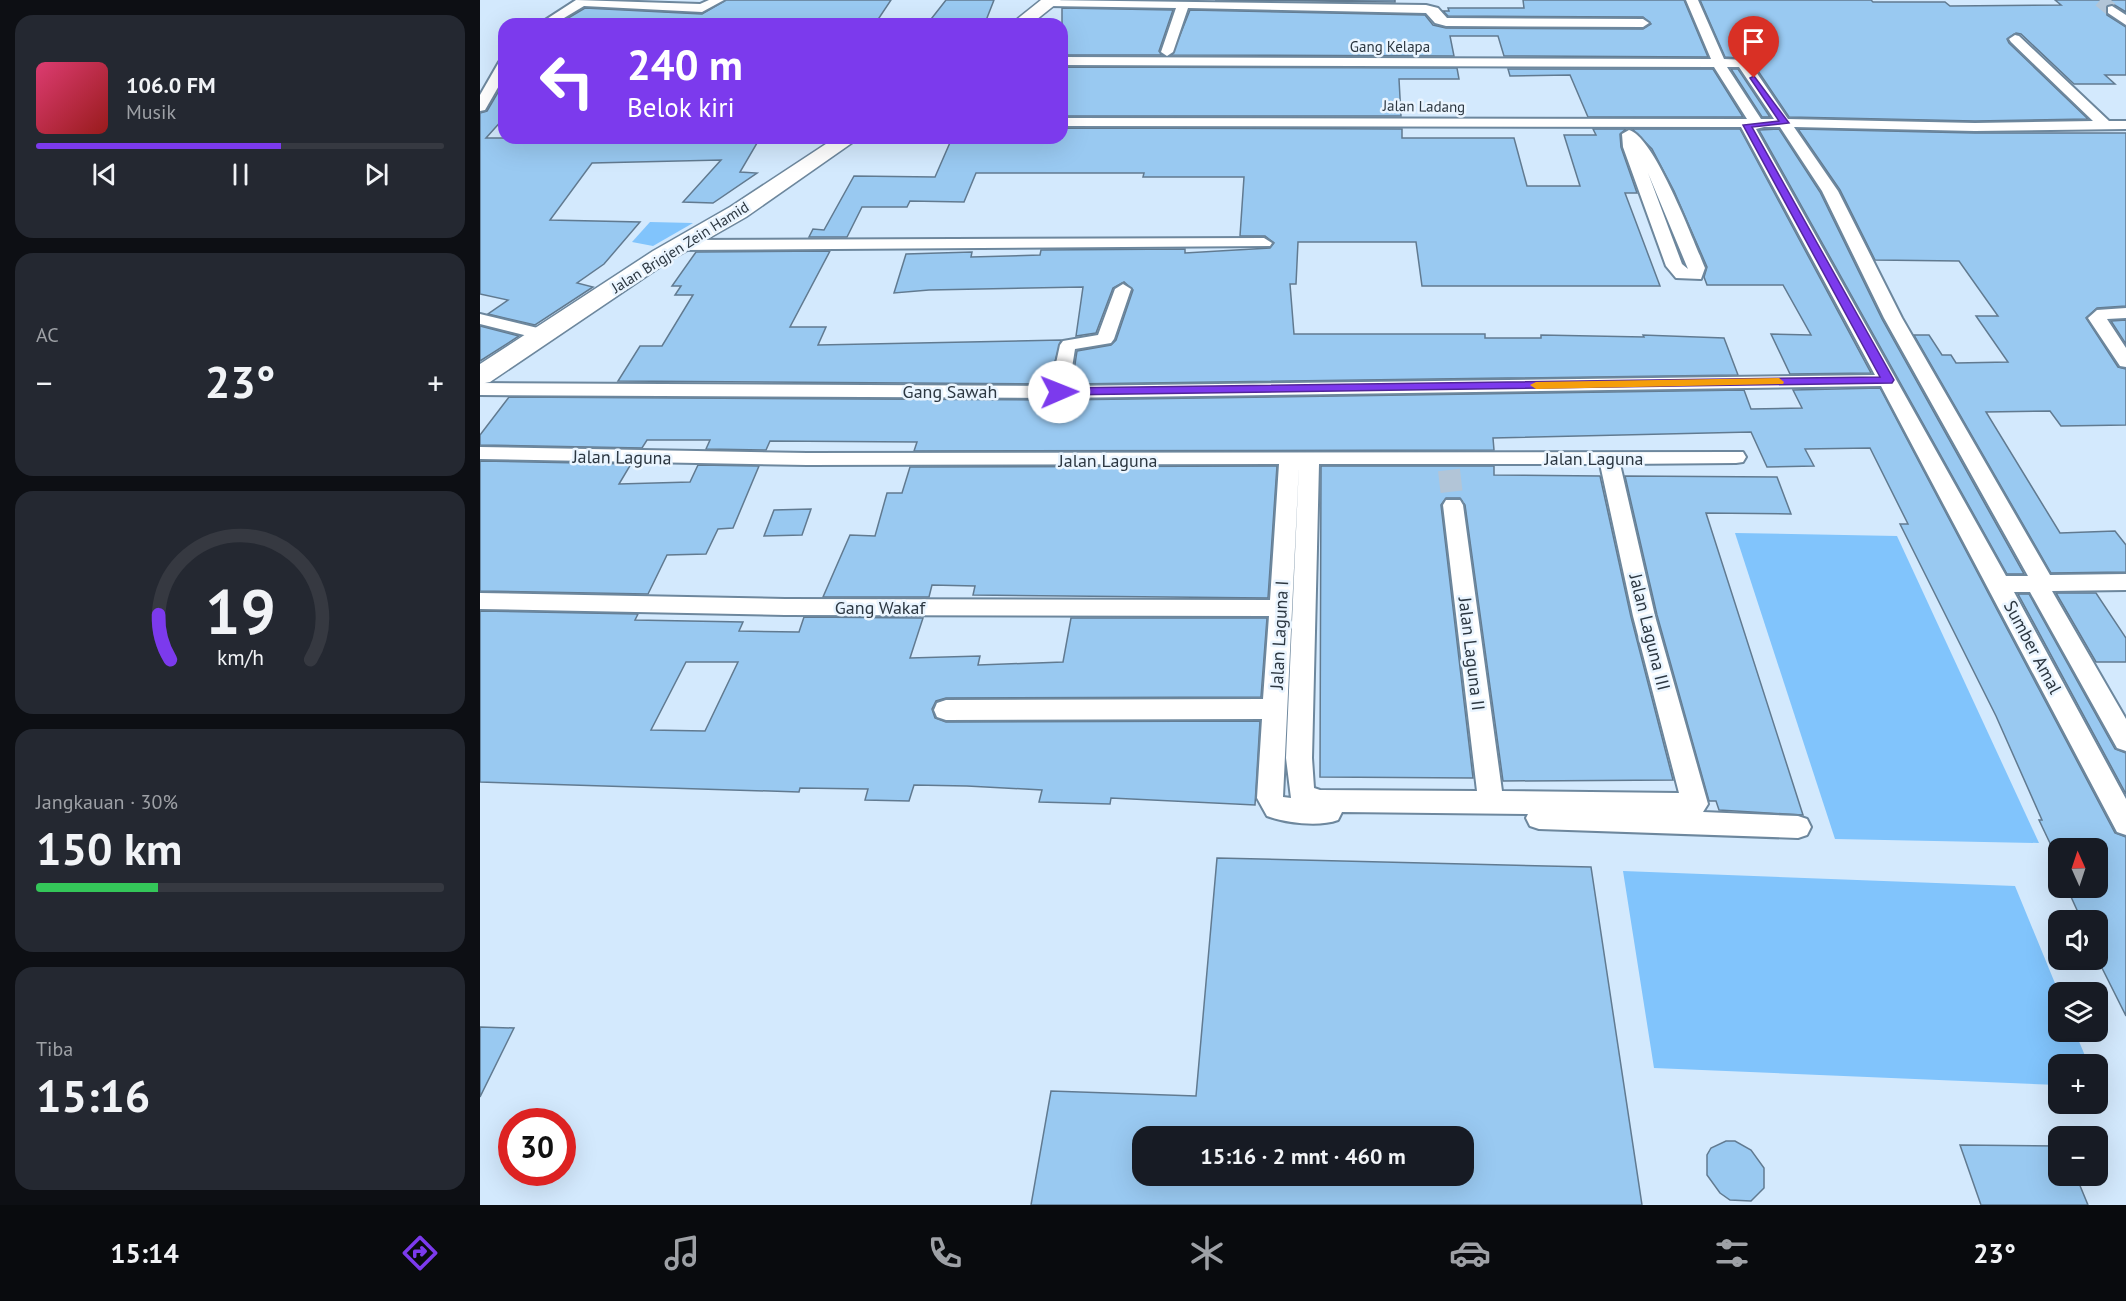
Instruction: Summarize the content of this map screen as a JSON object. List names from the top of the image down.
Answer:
{
  "streets": {
    "main road": ["Jalan Brigjen Zein Hamid"],
    "street": [
      "Gang Kelapa",
      "Jalan Ladang",
      "Gang Sawah",
      "Jalan Laguna",
      "Gang Wakaf",
      "Jalan Laguna III",
      "Jalan Laguna I",
      "Sumber Amal",
      "Jalan Laguna II"
    ]
  },
  "crossings": [
    ["Gang Kelapa", "Jalan Ladang"],
    ["Jalan Laguna", "Jalan Laguna III"],
    ["Jalan Laguna", "Jalan Laguna I"],
    ["Gang Wakaf", "Jalan Laguna I"],
    ["Jalan Laguna III", "Jalan Laguna II"]
  ],
  "north": "top",
  "page": {
    "turn": ["240 m", "Belok kiri"],
    "song": ["106.0 FM", "Musik"],
    "tile": [
      "AC",
      ["Jangkauan · 30%", "150 km"],
      ["Tiba", "15:16"]
    ],
    "heat": ["−", "23°", "+"],
    "map_buttons": ["+", "−"],
    "limit": "30",
    "trip": "15:16 · 2 mnt · 460 m",
    "tabs": ["15:14", "23°"],
    "gauge": ["19", "km/h"]
  }
}
